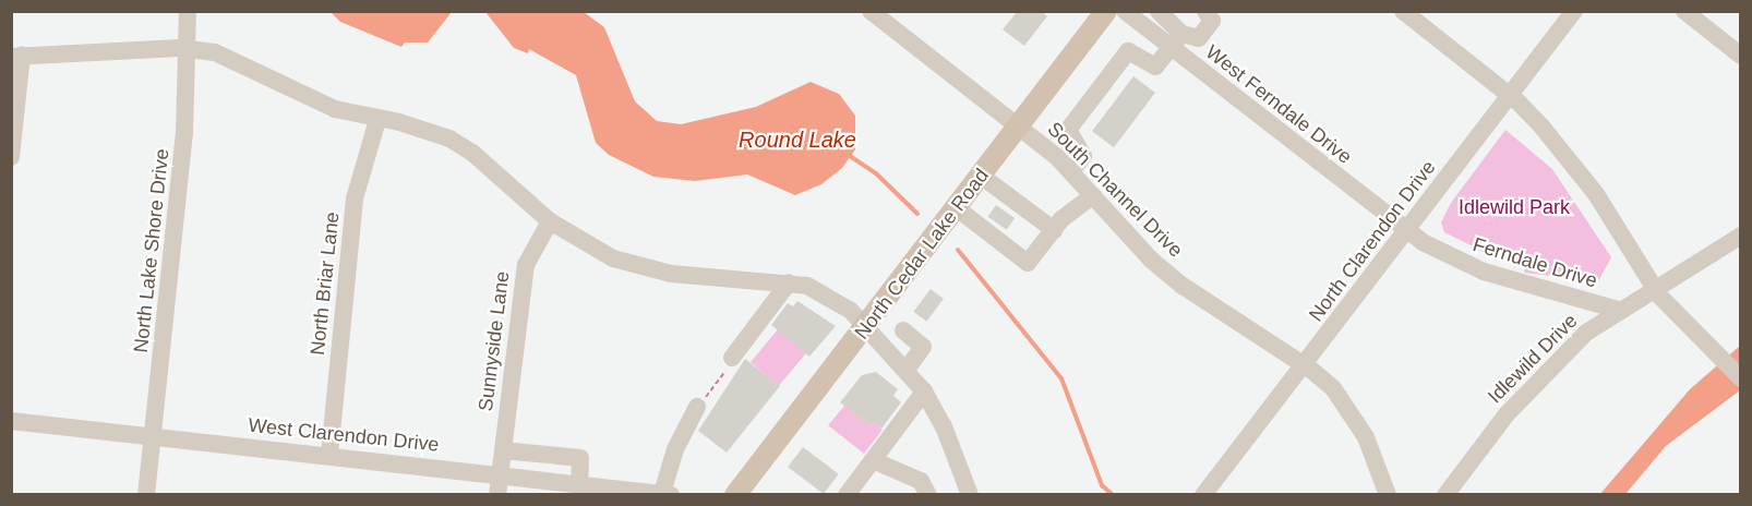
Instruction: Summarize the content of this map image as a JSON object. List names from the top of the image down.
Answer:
{
  "streets": {
    "main road": ["North Cedar Lake Road"],
    "street": [
      "West Ferndale Drive",
      "South Channel Drive",
      "North Clarendon Drive",
      "North Lake Shore Drive",
      "Ferndale Drive",
      "North Briar Lane",
      "Sunnyside Lane",
      "Idlewild Drive",
      "West Clarendon Drive"
    ]
  },
  "crossings": [
    ["West Ferndale Drive", "North Clarendon Drive"],
    ["West Ferndale Drive", "Ferndale Drive"],
    ["South Channel Drive", "North Clarendon Drive"],
    ["South Channel Drive", "North Cedar Lake Road"],
    ["North Clarendon Drive", "Ferndale Drive"],
    ["North Lake Shore Drive", "West Clarendon Drive"],
    ["Ferndale Drive", "Idlewild Drive"],
    ["North Briar Lane", "West Clarendon Drive"],
    ["Sunnyside Lane", "West Clarendon Drive"]
  ],
  "water": ["Round Lake"],
  "parks": ["Idlewild Park"]
}
